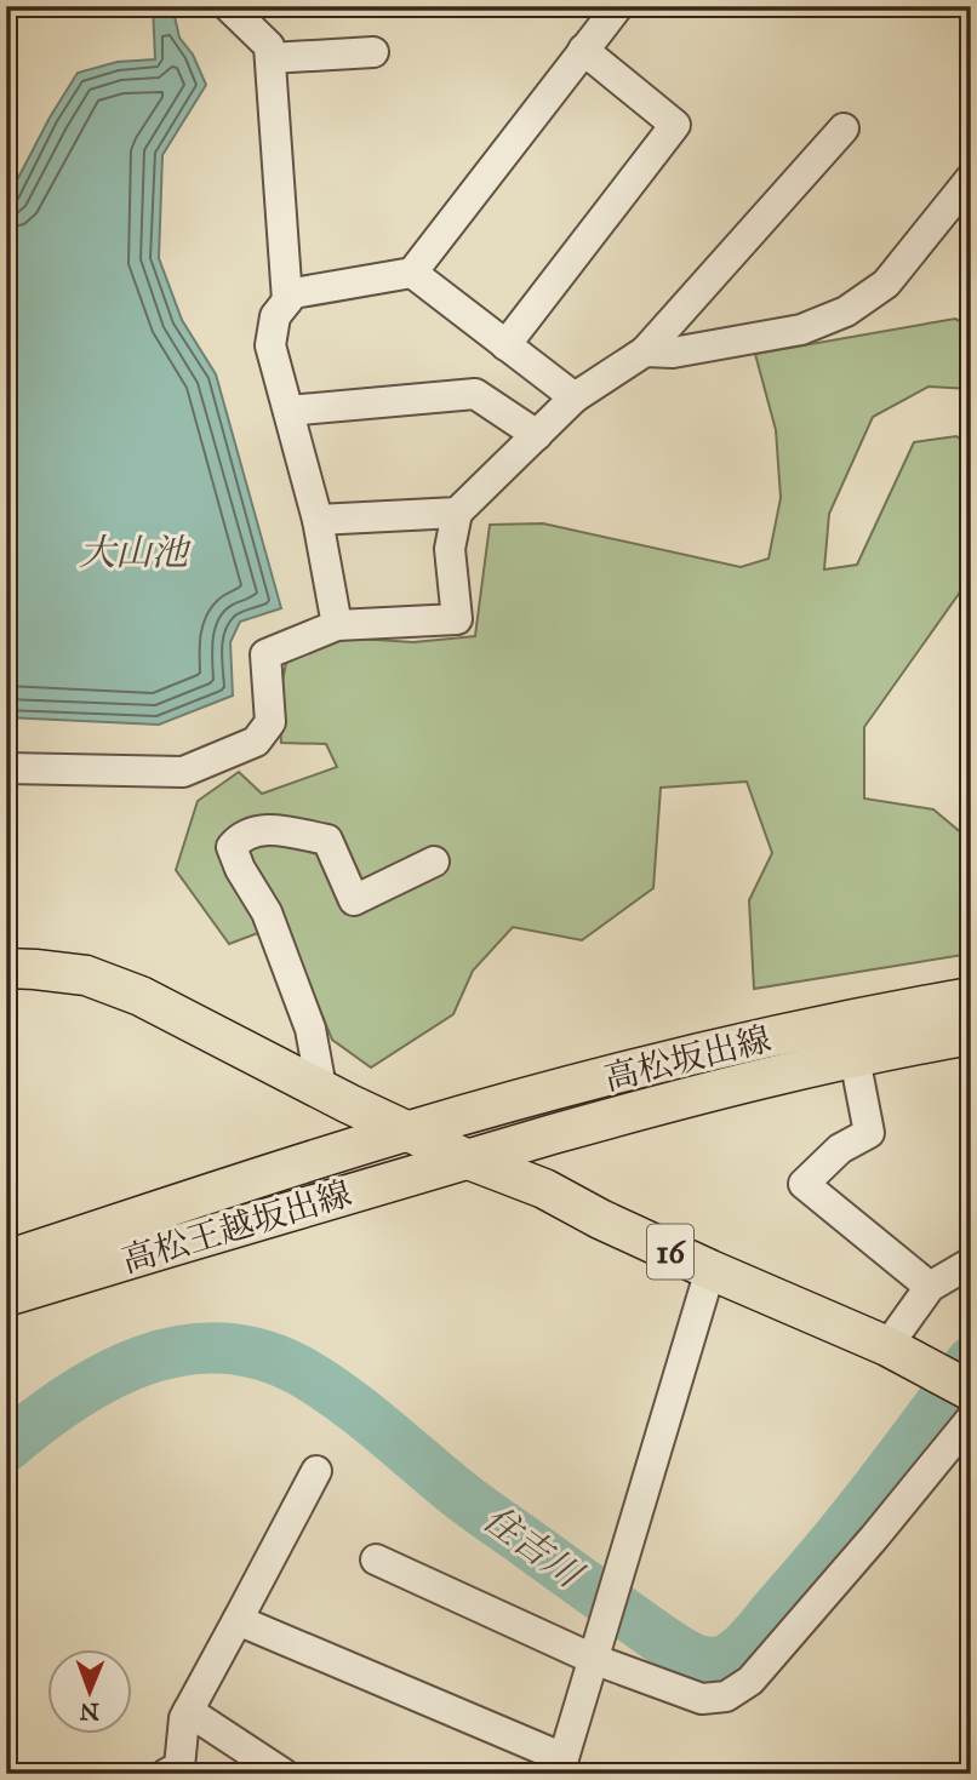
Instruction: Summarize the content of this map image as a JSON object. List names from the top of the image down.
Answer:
{
  "streets": {
    "main road": ["高松坂出線", "高松王越坂出線", "16"]
  },
  "crossings": [
    ["高松坂出線", "高松王越坂出線"],
    ["高松坂出線", "16"],
    ["高松王越坂出線", "16"]
  ],
  "water": ["大山池", "住吉川"],
  "north": "bottom"
}
